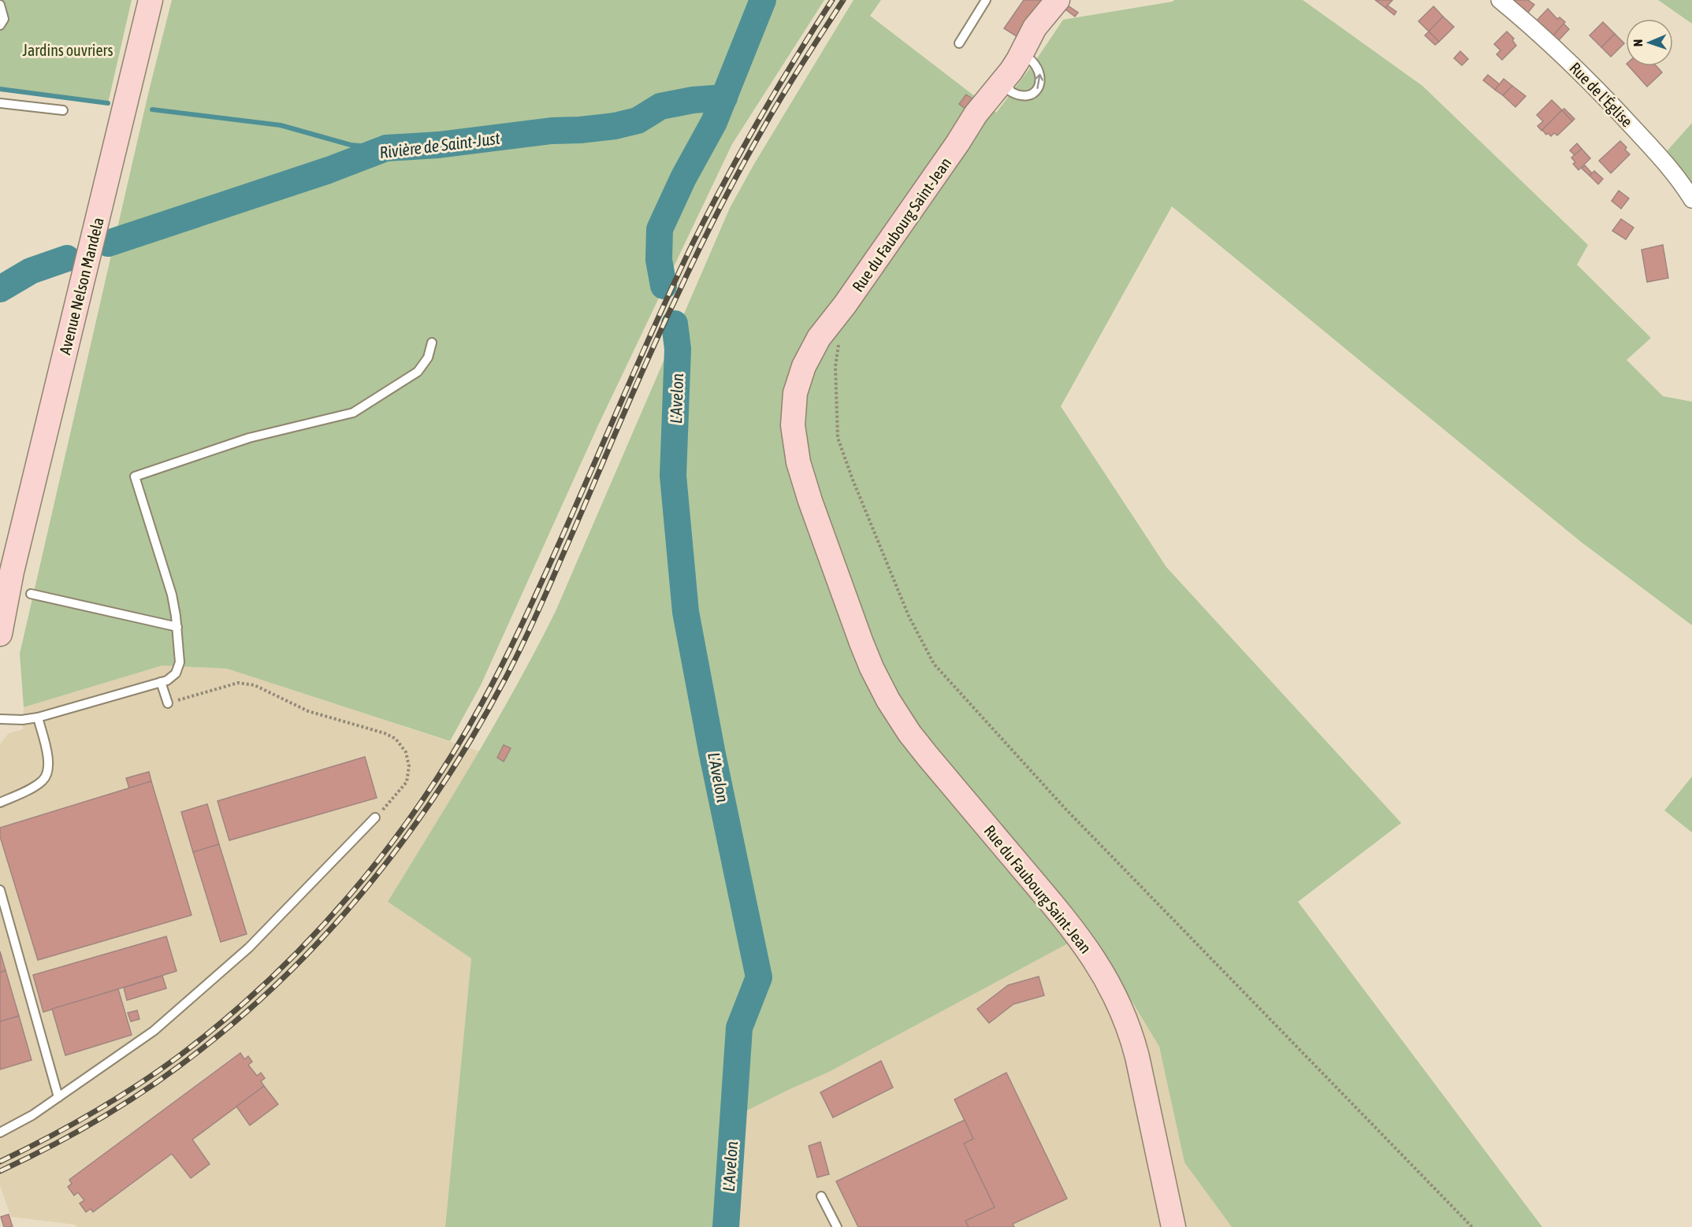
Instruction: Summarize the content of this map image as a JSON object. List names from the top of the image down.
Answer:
{
  "streets": {
    "main road": ["Rue du Faubourg Saint-Jean", "Avenue Nelson Mandela"],
    "street": ["Rue de l'Église"]
  },
  "water": ["Rivière de Saint-Just", "L'Avelon"],
  "parks": ["Jardins ouvriers"],
  "north": "left"
}
